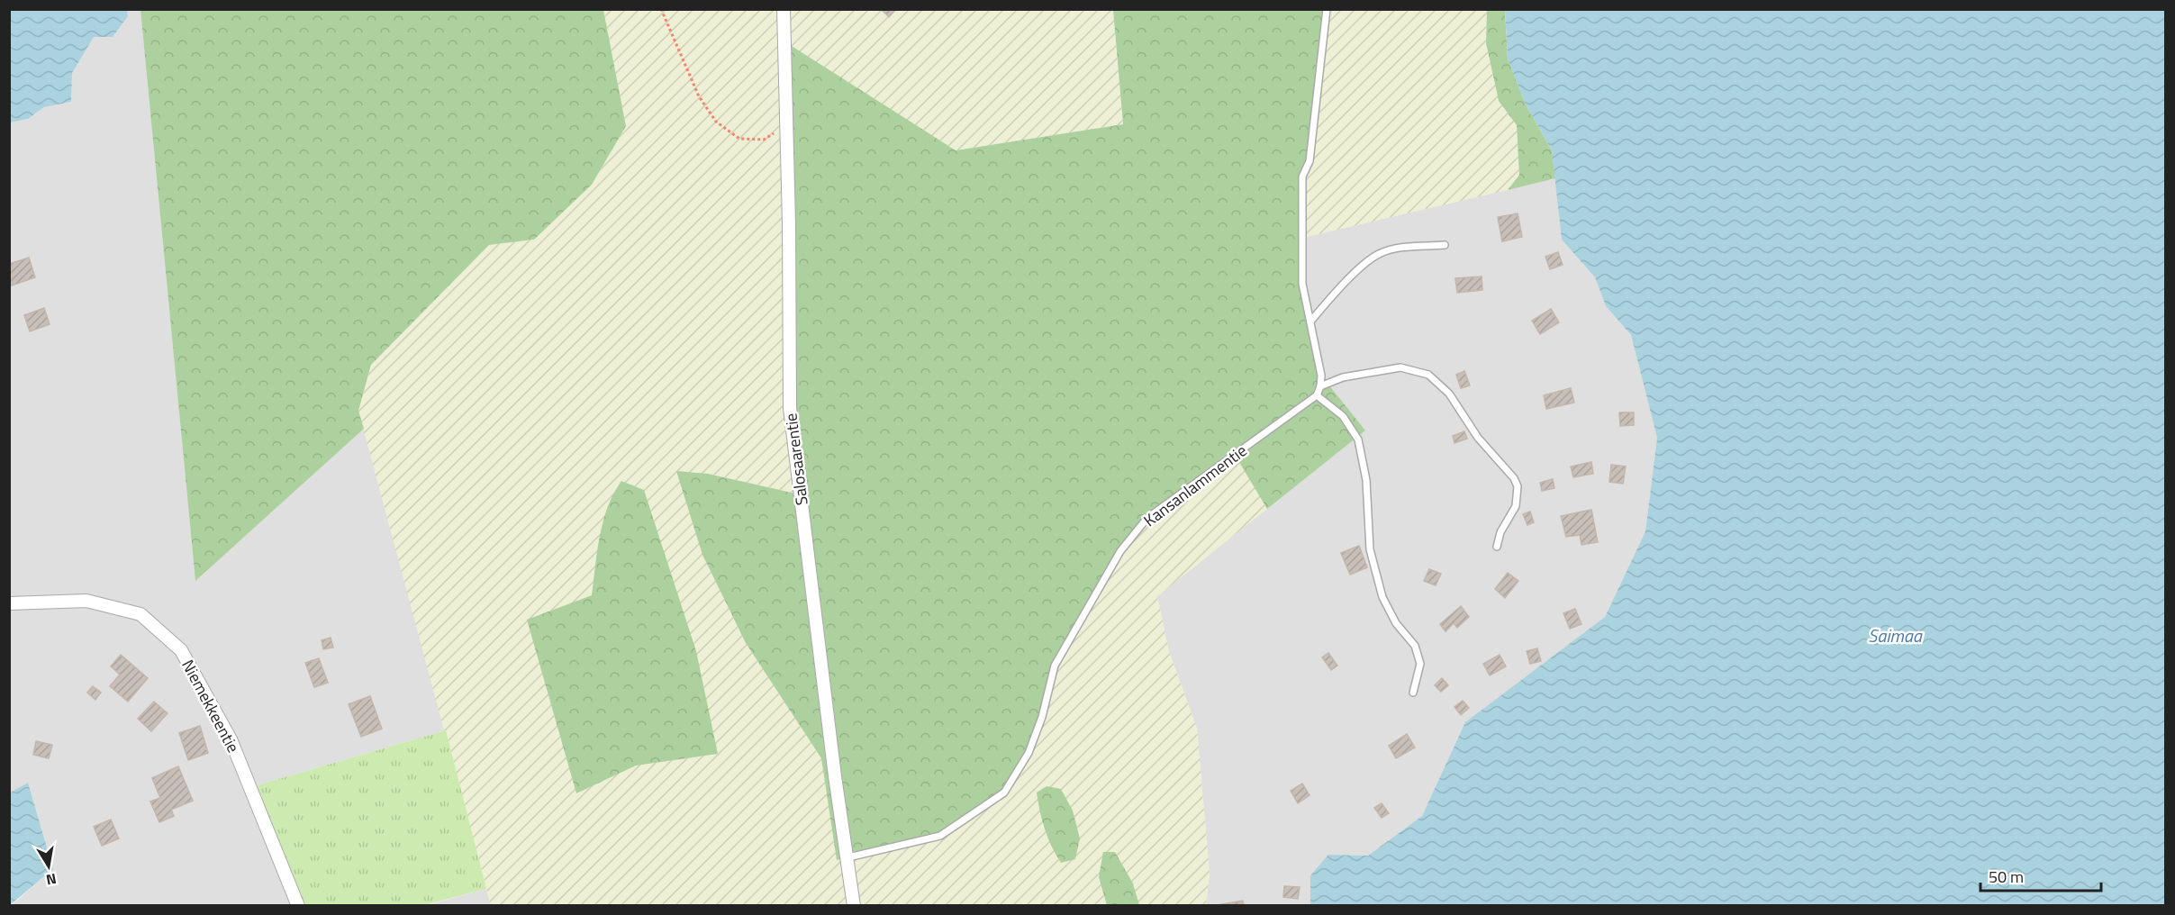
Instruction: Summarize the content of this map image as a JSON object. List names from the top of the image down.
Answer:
{
  "streets": {
    "street": ["Salosaarentie", "Niemekkeentie"],
    "lane": ["Kansanlammentie"]
  },
  "crossings": [
    ["Salosaarentie", "Kansanlammentie"]
  ],
  "water": ["Saimaa"],
  "scale_bar": "50 m",
  "north": "bottom"
}
